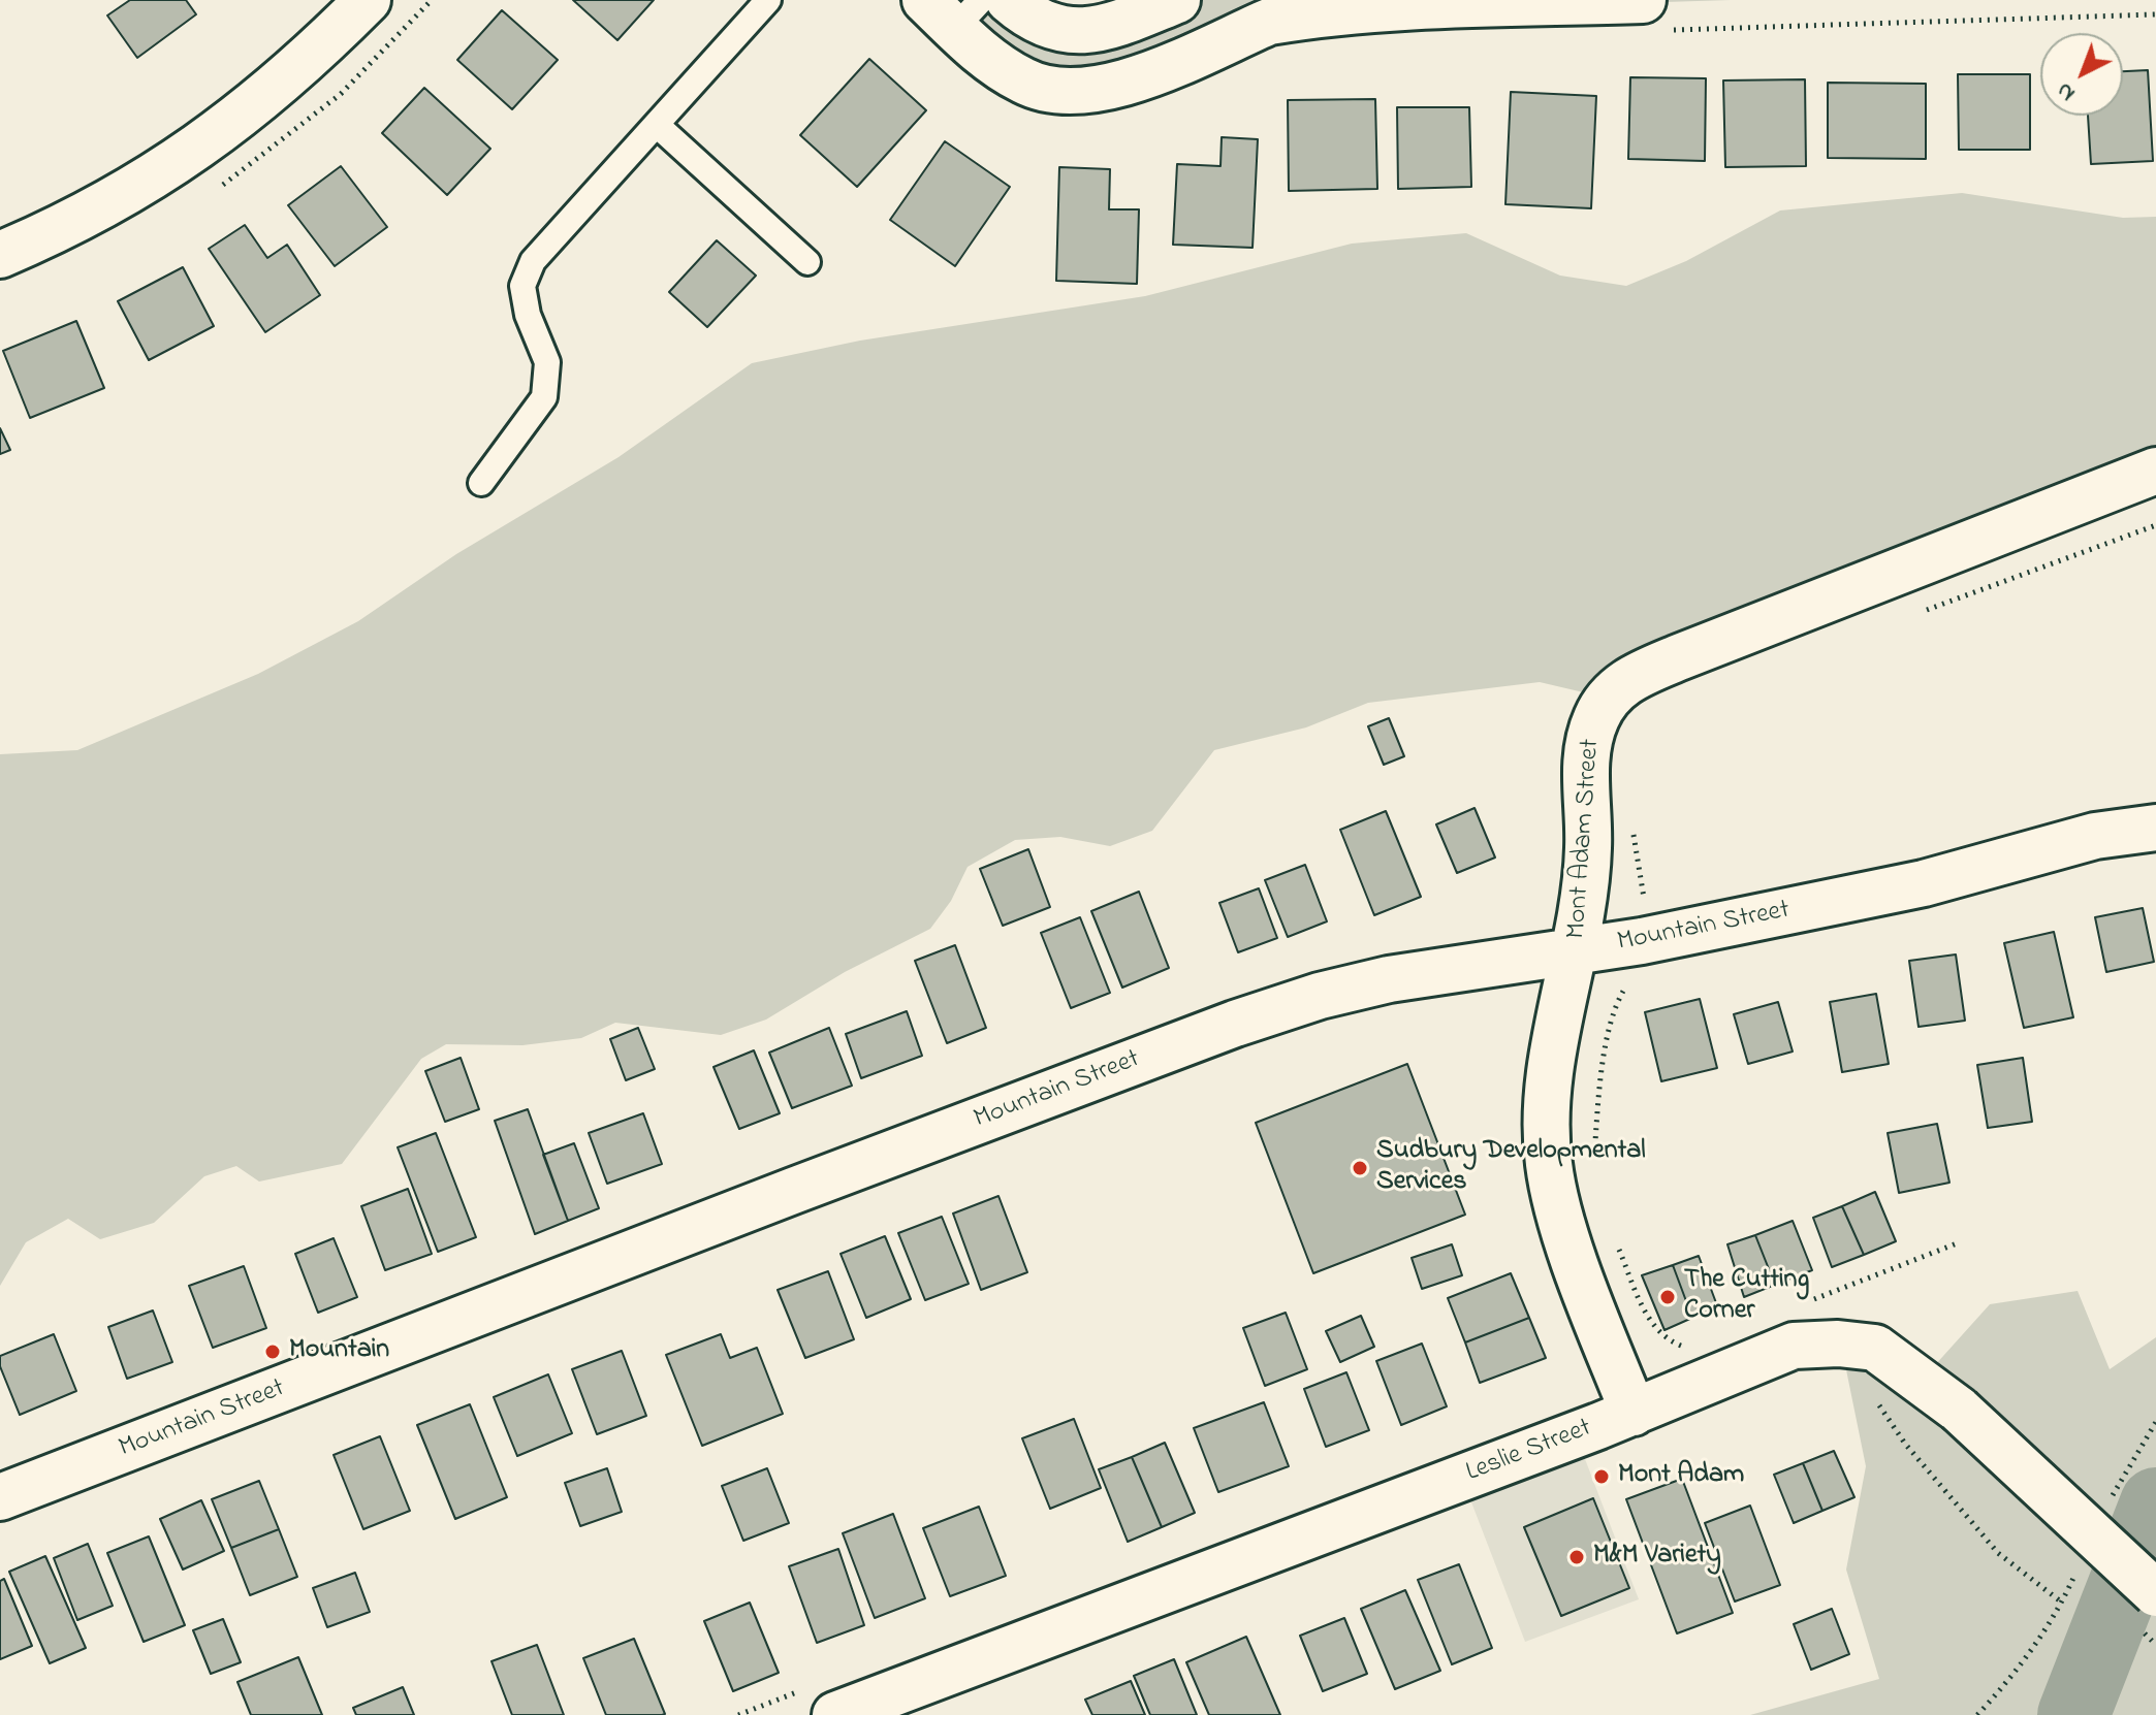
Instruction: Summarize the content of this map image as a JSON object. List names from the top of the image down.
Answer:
{
  "streets": {
    "street": ["Mont Adam Street", "Mountain Street", "Leslie Street"]
  },
  "crossings": [
    ["Mont Adam Street", "Mountain Street"],
    ["Mont Adam Street", "Leslie Street"]
  ],
  "places": [
    "Sudbury Developmental Services",
    "The Cutting Corner",
    "Mountain",
    "Mont Adam",
    "M&M Variety"
  ],
  "north": "bottom left"
}
